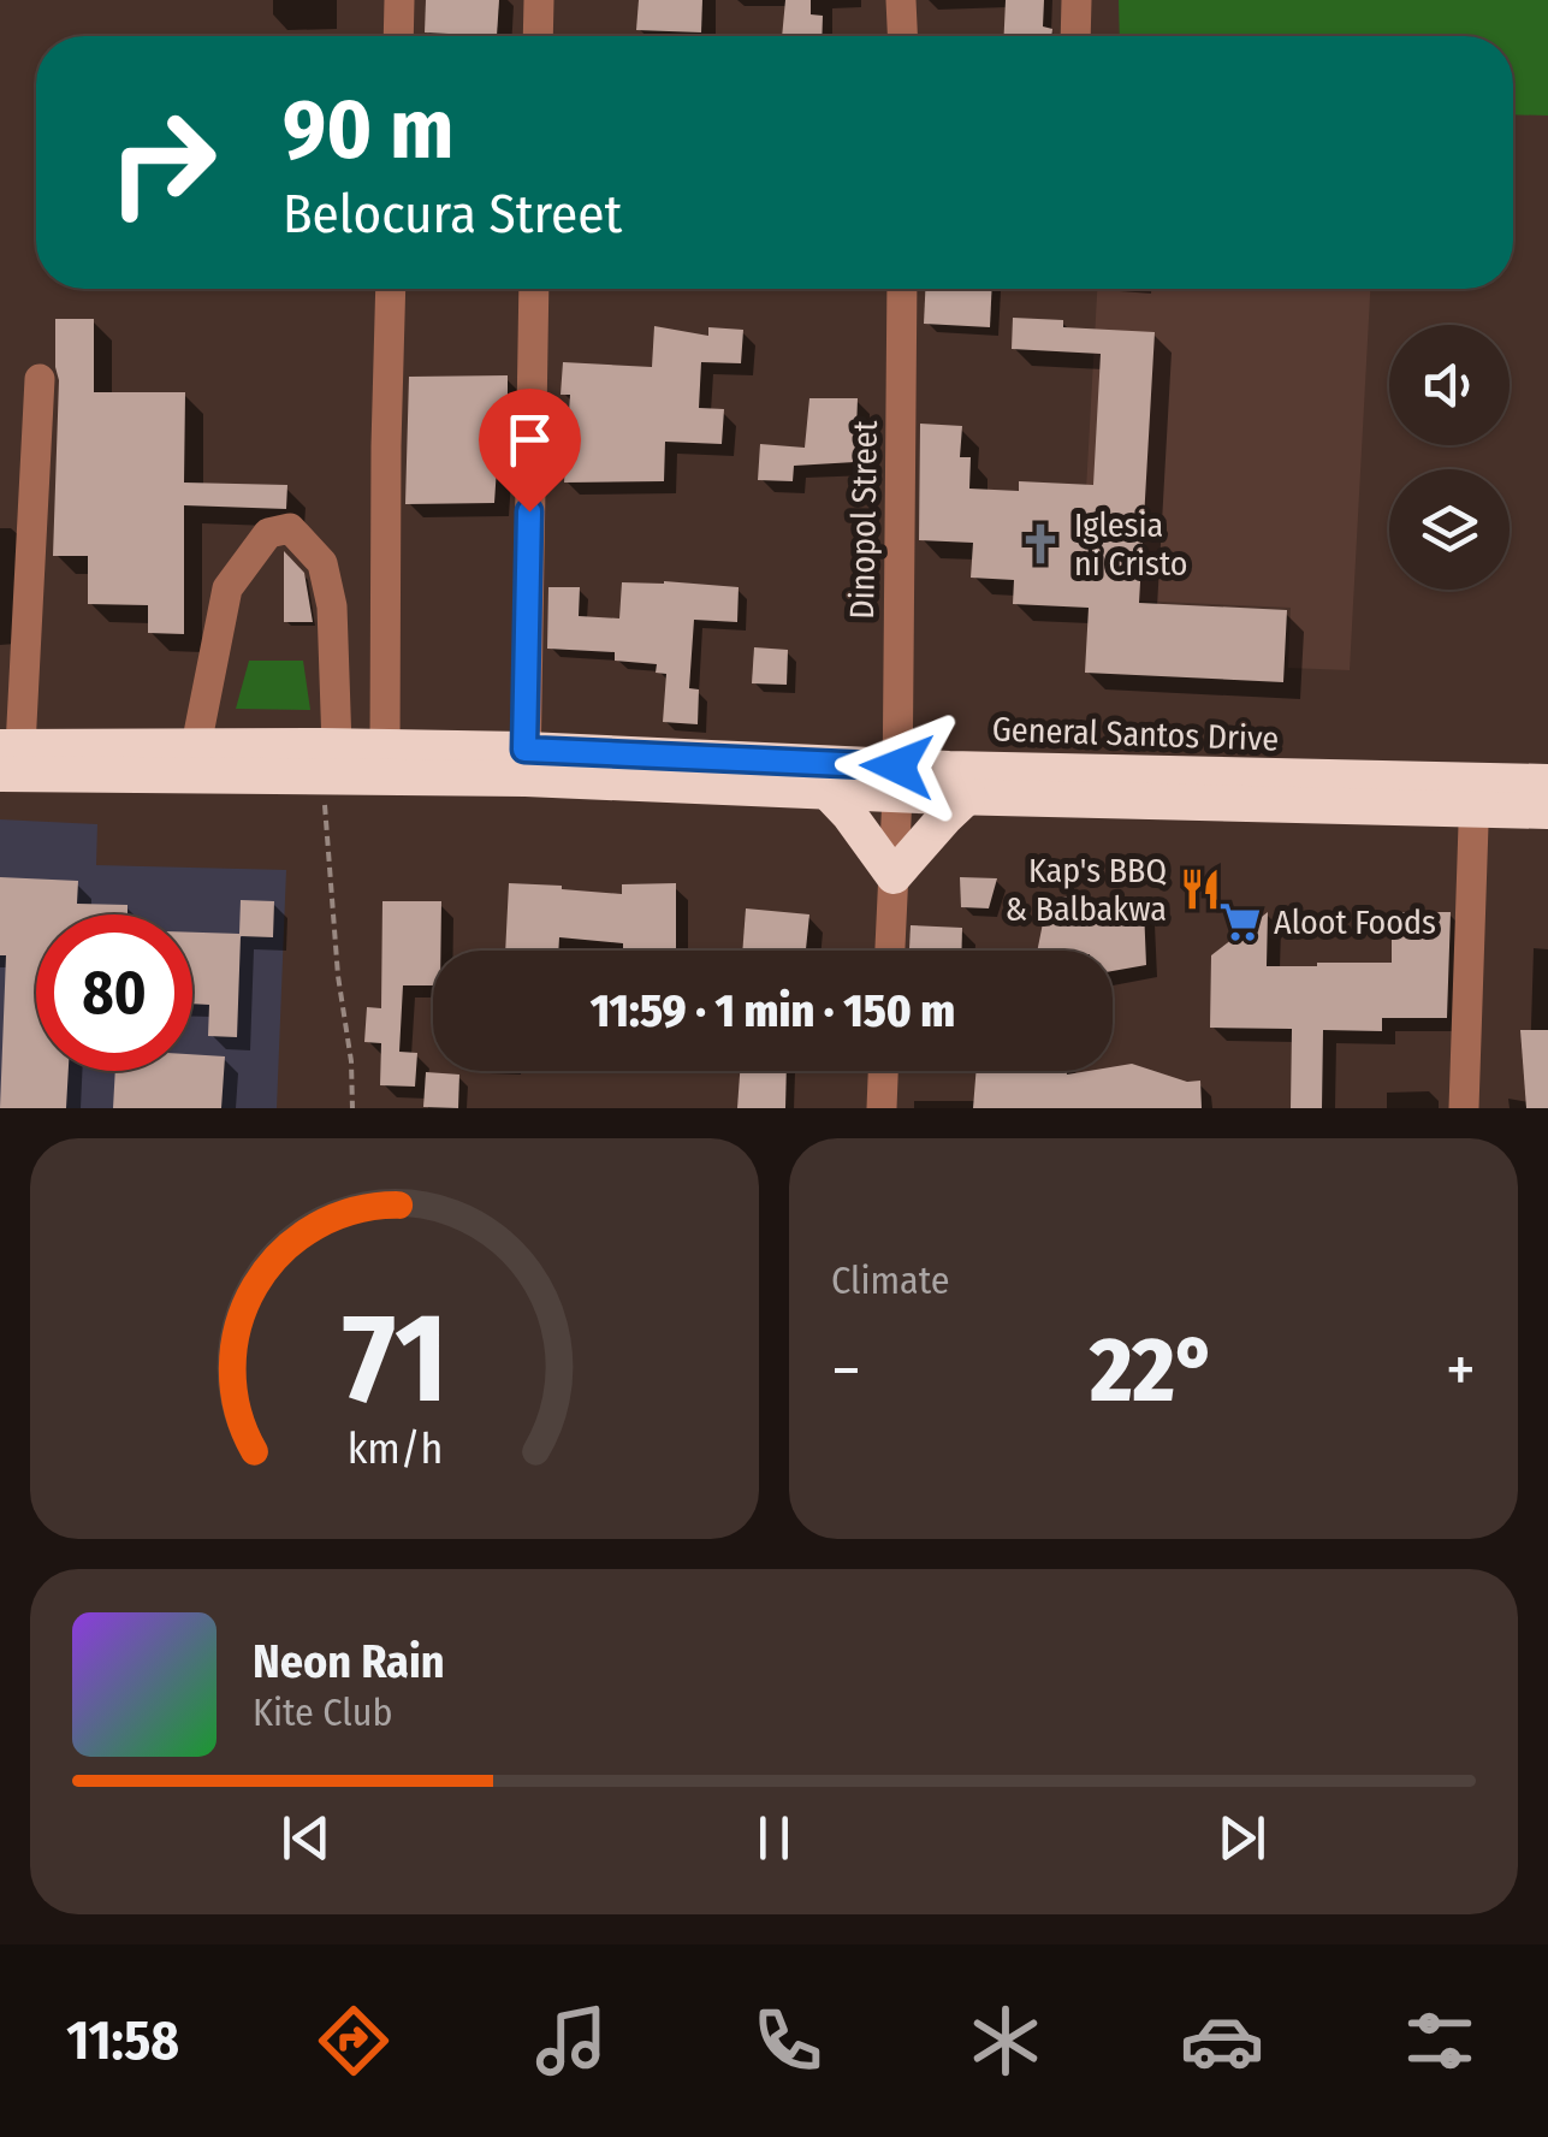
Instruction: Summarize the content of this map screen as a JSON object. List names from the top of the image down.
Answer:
{
  "streets": {
    "highway": ["General Santos Drive"],
    "street": ["Dinopol Street"]
  },
  "crossings": [
    ["Dinopol Street", "General Santos Drive"]
  ],
  "places": {
    "church": ["Iglesia ni Cristo"],
    "restaurant": ["Kap's BBQ & Balbakwa"],
    "supermarket": ["Aloot Foods"]
  },
  "page": {
    "turn": ["90 m", "Belocura Street"],
    "limit": "80",
    "trip": "11:59 · 1 min · 150 m",
    "tile": "Climate",
    "heat": ["−", "22°", "+"],
    "song": ["Neon Rain", "Kite Club"],
    "tabs": "11:58",
    "gauge": ["71", "km/h"]
  }
}
